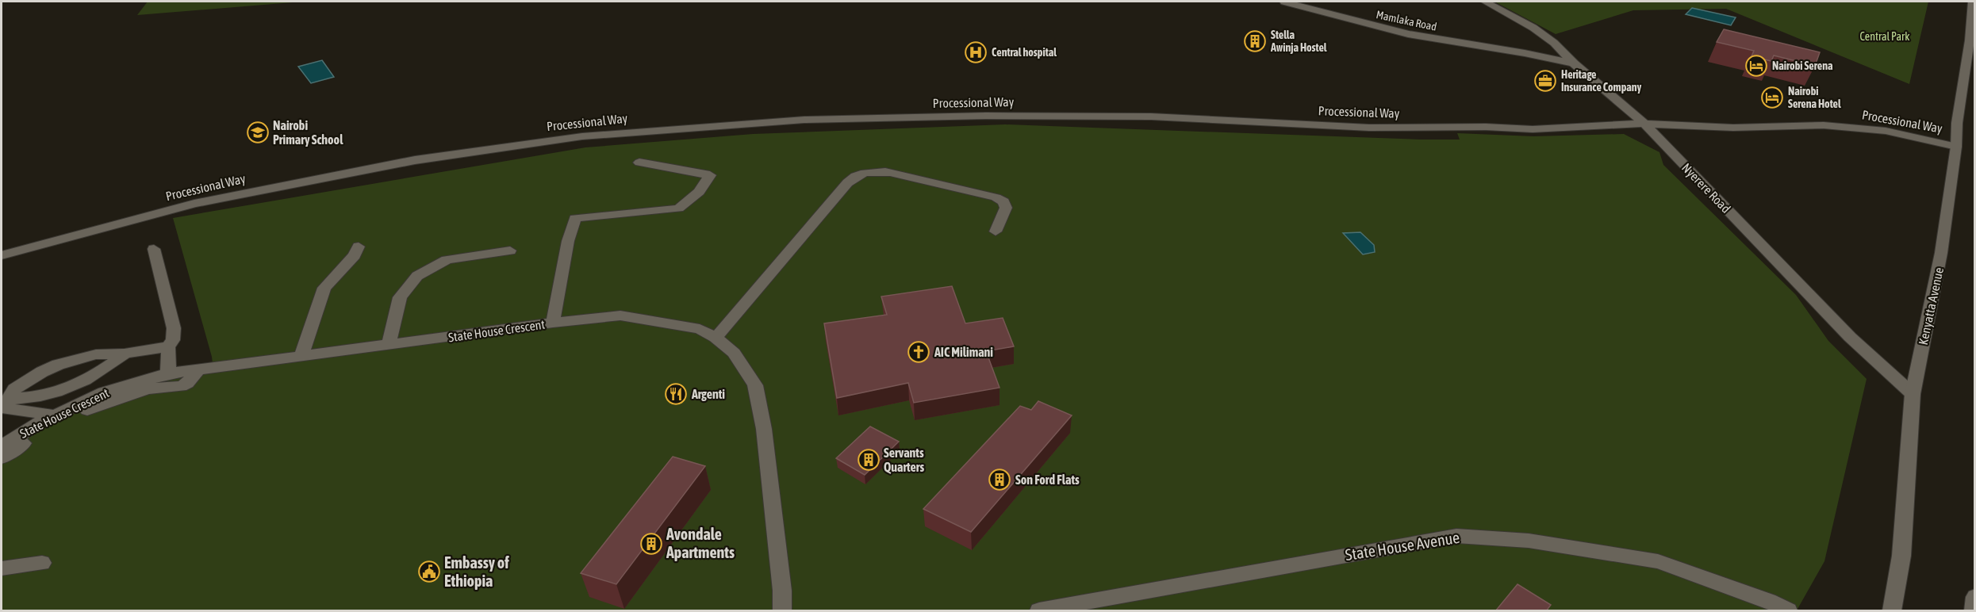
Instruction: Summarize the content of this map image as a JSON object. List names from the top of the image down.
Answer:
{
  "streets": {
    "street": [
      "Mamlaka Road",
      "Processional Way",
      "Nyerere Road",
      "Kenyatta Avenue",
      "State House Crescent",
      "State House Avenue"
    ]
  },
  "crossings": [
    ["Mamlaka Road", "Nyerere Road"],
    ["Processional Way", "Nyerere Road"],
    ["Processional Way", "Kenyatta Avenue"],
    ["Nyerere Road", "Kenyatta Avenue"]
  ],
  "parks": ["Central Park"],
  "places": {
    "building": [
      "Stella Awinja Hostel",
      "Servants Quarters",
      "Son Ford Flats",
      "Avondale Apartments"
    ],
    "hospital": ["Central hospital"],
    "hotel": ["Nairobi Serena", "Nairobi Serena Hotel"],
    "office": ["Heritage Insurance Company"],
    "school or university": ["Nairobi Primary School"],
    "church": ["AIC Milimani"],
    "restaurant": ["Argenti"],
    "public building": ["Embassy of Ethiopia"]
  }
}
